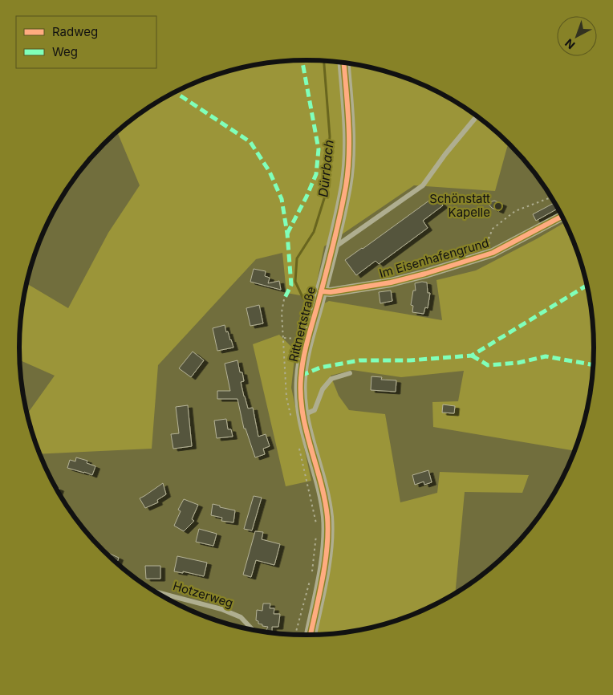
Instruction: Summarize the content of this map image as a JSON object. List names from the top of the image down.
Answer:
{
  "streets": {
    "street": ["Im Eisenhafengrund", "Rittnertstraße"],
    "lane": ["Hotzerweg"]
  },
  "crossings": [
    ["Im Eisenhafengrund", "Rittnertstraße"]
  ],
  "water": ["Dürrbach"],
  "places": ["Schönstatt Kapelle"],
  "legend": ["Radweg", "Weg"],
  "north": "bottom left"
}
